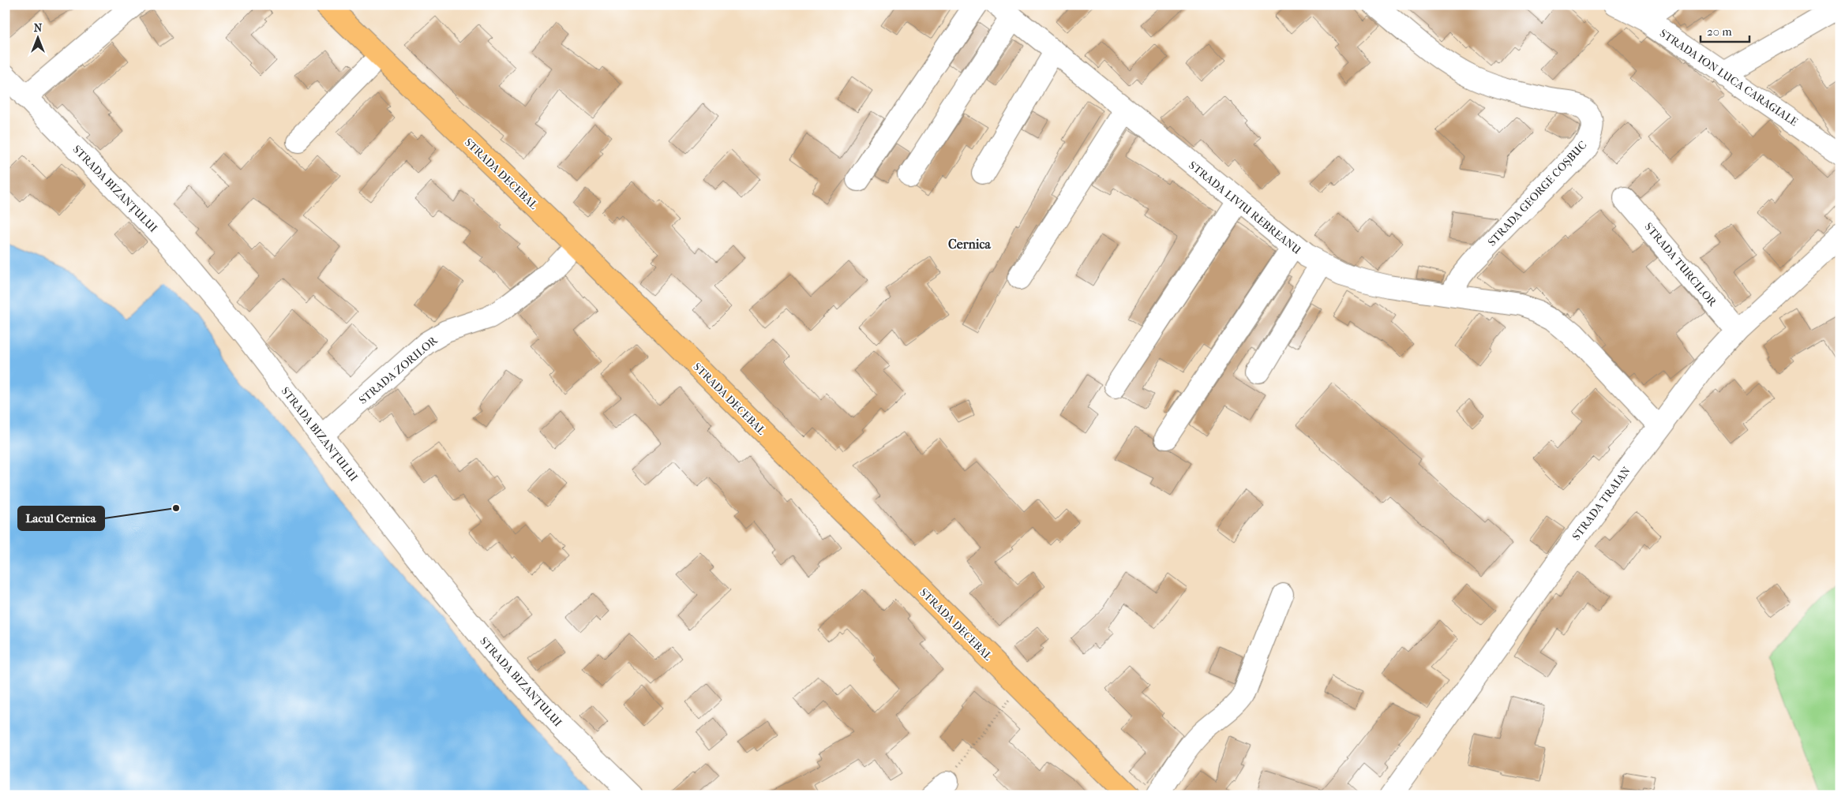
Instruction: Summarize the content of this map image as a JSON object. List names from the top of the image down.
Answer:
{
  "streets": {
    "main road": ["STRADA DECEBAL"],
    "street": [
      "STRADA ION LUCA CARAGIALE",
      "STRADA BIZANȚULUI",
      "STRADA GEORGE COȘBUC",
      "STRADA LIVIU REBREANU",
      "STRADA TURCILOR",
      "STRADA ZORILOR",
      "STRADA TRAIAN"
    ]
  },
  "crossings": [
    ["STRADA DECEBAL", "STRADA ZORILOR"],
    ["STRADA BIZANȚULUI", "STRADA ZORILOR"],
    ["STRADA GEORGE COȘBUC", "STRADA LIVIU REBREANU"],
    ["STRADA LIVIU REBREANU", "STRADA TRAIAN"],
    ["STRADA TURCILOR", "STRADA TRAIAN"]
  ],
  "districts": ["Cernica"],
  "places": ["Lacul Cernica"],
  "scale_bar": "20 m",
  "north": "top"
}
